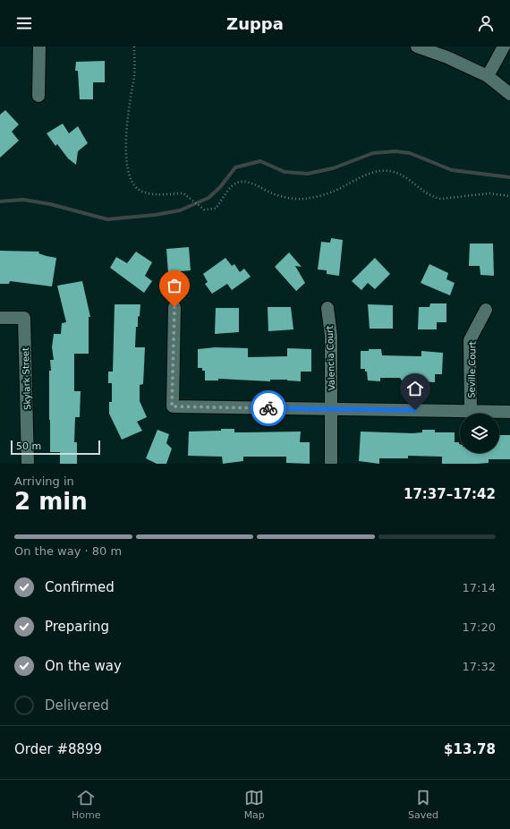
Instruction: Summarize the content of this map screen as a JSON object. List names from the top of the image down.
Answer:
{
  "streets": {
    "street": ["Valencia Court", "Seville Court", "Skylark Street"]
  },
  "scale_bar": "50 m",
  "page": {
    "header": "Zuppa",
    "scale": "50 m",
    "heading": ["2 min", "Arriving in", "17:37–17:42"],
    "panel": ["Order #8899", "$13.78"],
    "bar": "On the way · 80 m",
    "list": [
      ["Confirmed", "17:14"],
      ["Preparing", "17:20"],
      ["On the way", "17:32"],
      "Delivered"
    ],
    "tabs": ["Home", "Map", "Saved"]
  }
}
